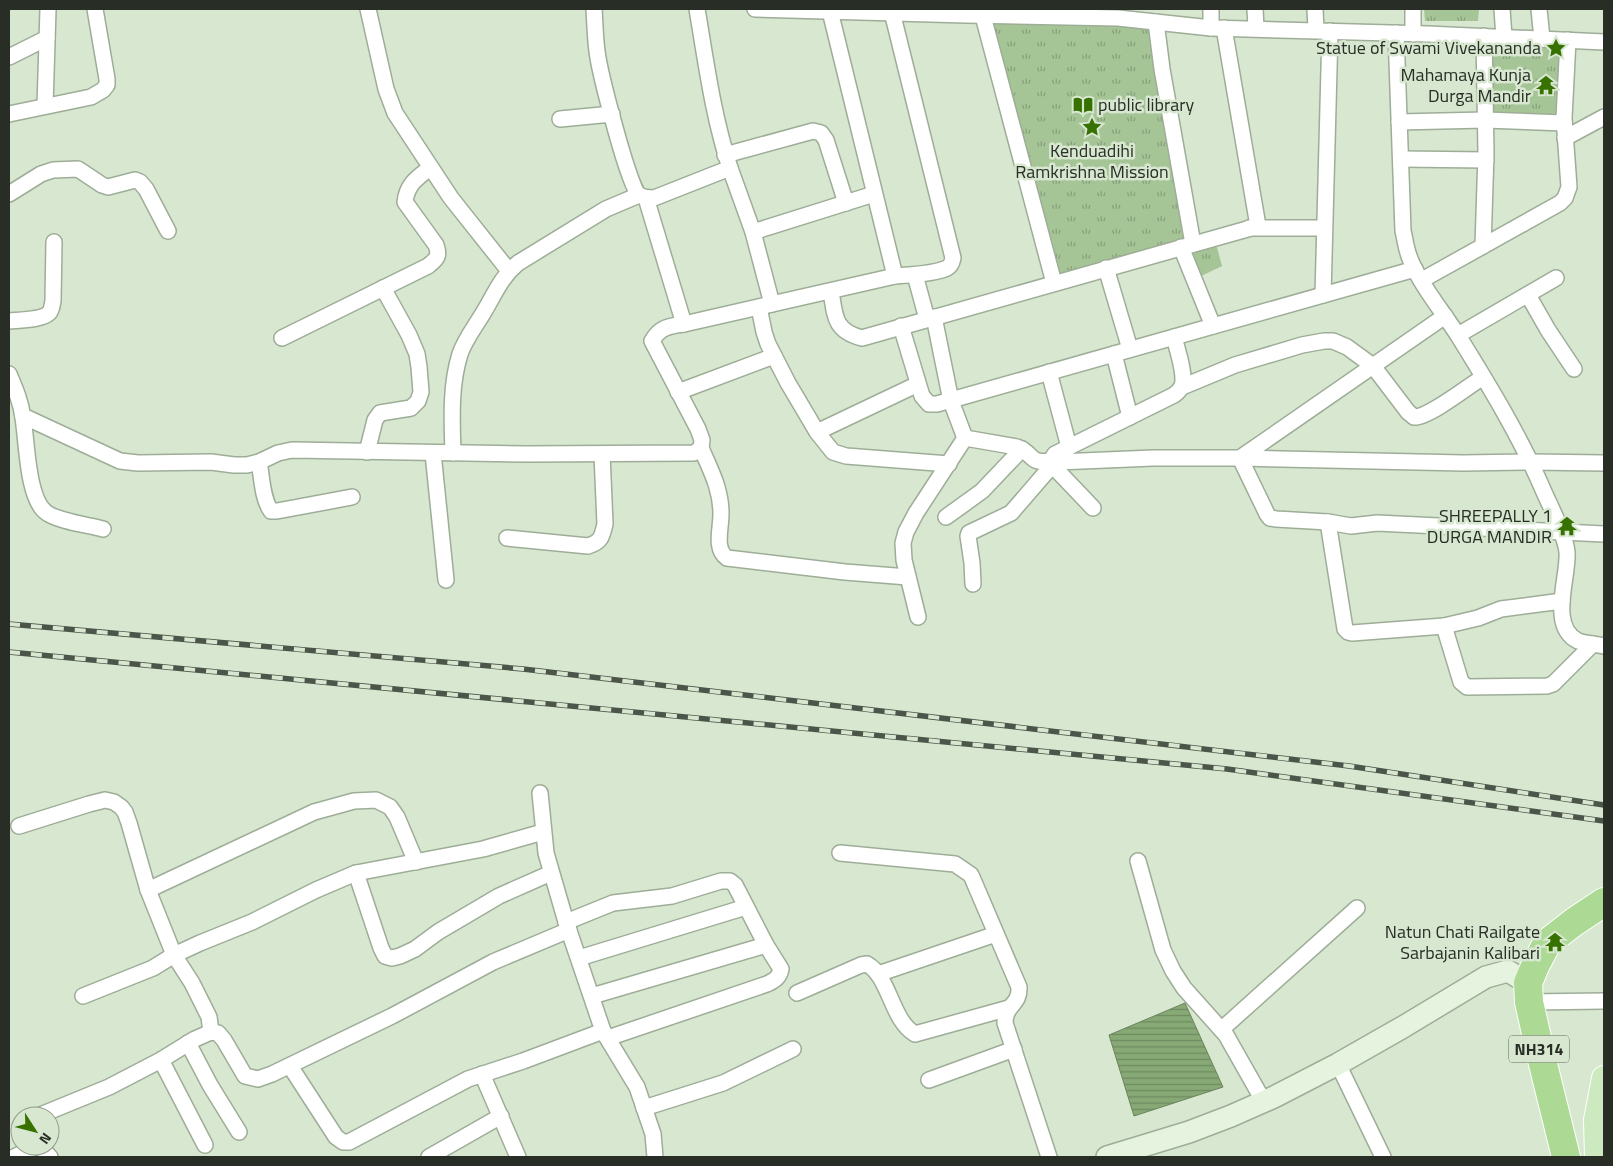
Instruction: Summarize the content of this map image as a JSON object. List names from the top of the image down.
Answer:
{
  "streets": {
    "highway": ["NH314"]
  },
  "places": {
    "place": ["Statue of Swami Vivekananda", "Kenduadihi Ramkrishna Mission"],
    "temple": ["Mahamaya Kunja Durga Mandir", "SHREEPALLY 1 DURGA MANDIR", "Natun Chati Railgate Sarbajanin Kalibari"],
    "library": ["public library"]
  },
  "north": "bottom right"
}
